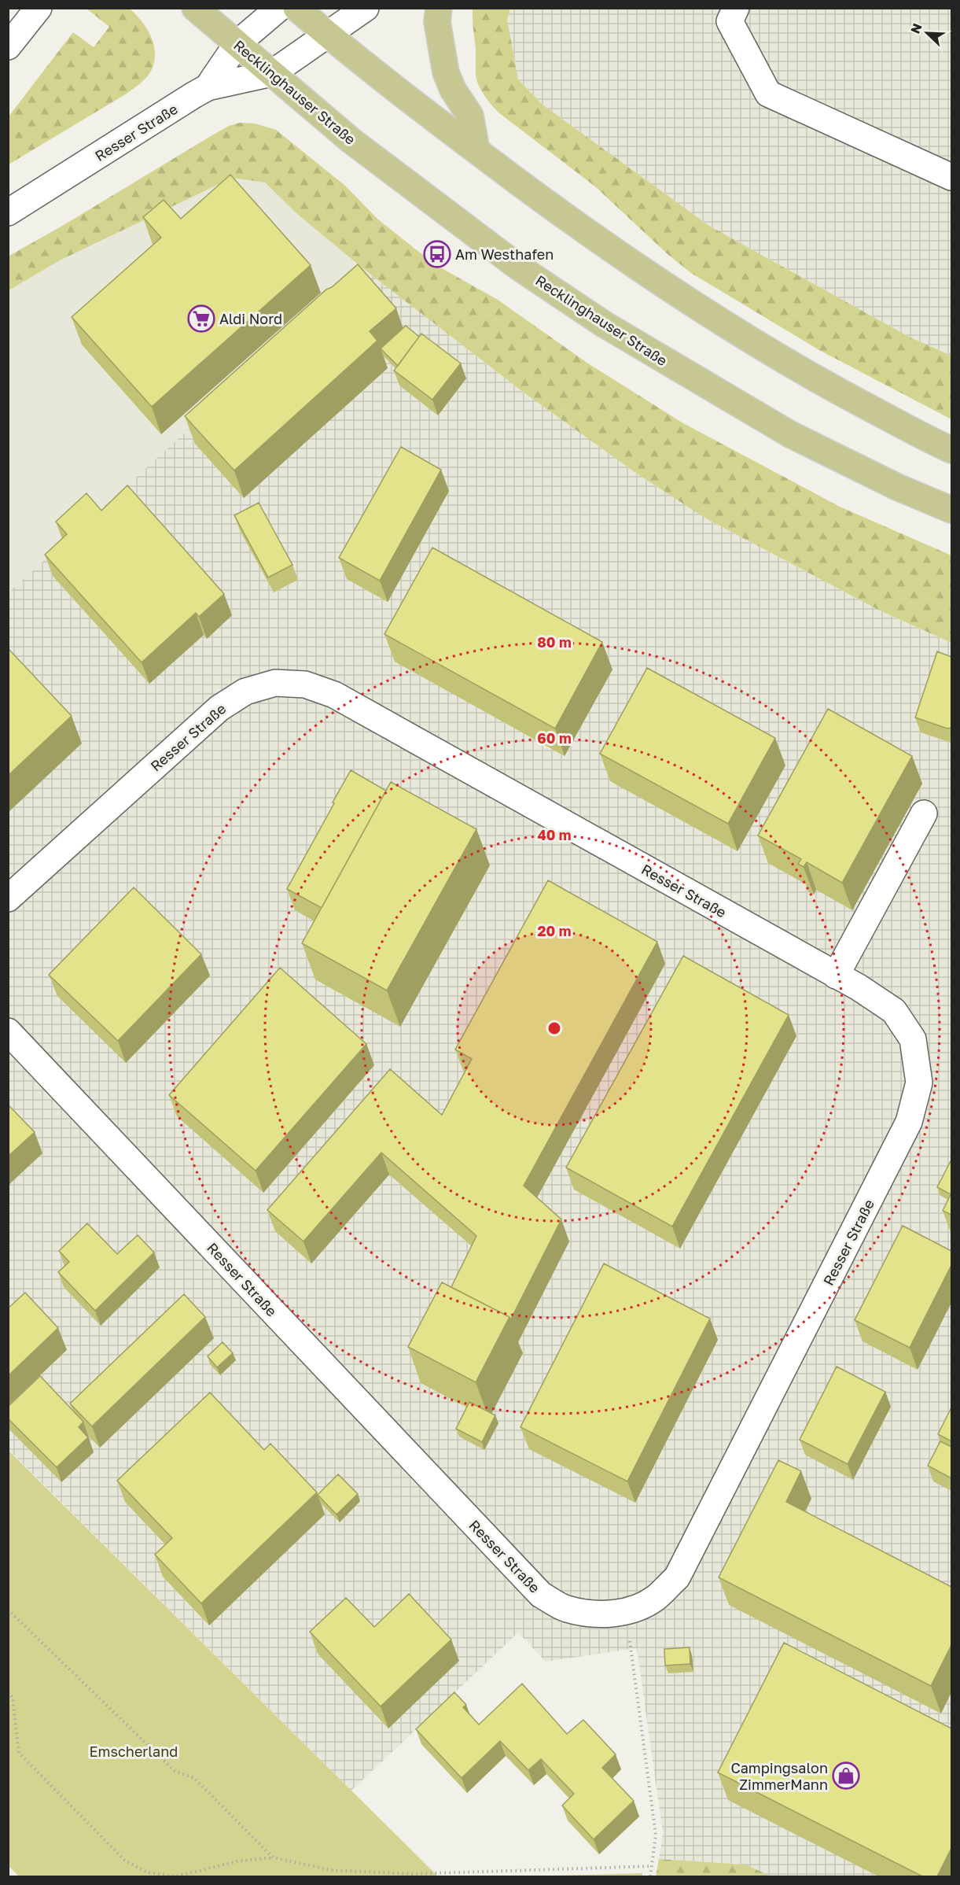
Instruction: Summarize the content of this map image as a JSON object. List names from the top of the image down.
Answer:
{
  "streets": {
    "main road": ["Recklinghauser Straße"],
    "street": ["Resser Straße"]
  },
  "crossings": [
    ["Recklinghauser Straße", "Resser Straße"]
  ],
  "parks": ["Emscherland"],
  "places": {
    "bus stop": ["Am Westhafen"],
    "supermarket": ["Aldi Nord"],
    "shop": ["Campingsalon ZimmerMann"]
  },
  "north": "top left",
  "rings": [
    "80 m",
    "60 m",
    "40 m",
    "20 m"
  ]
}
